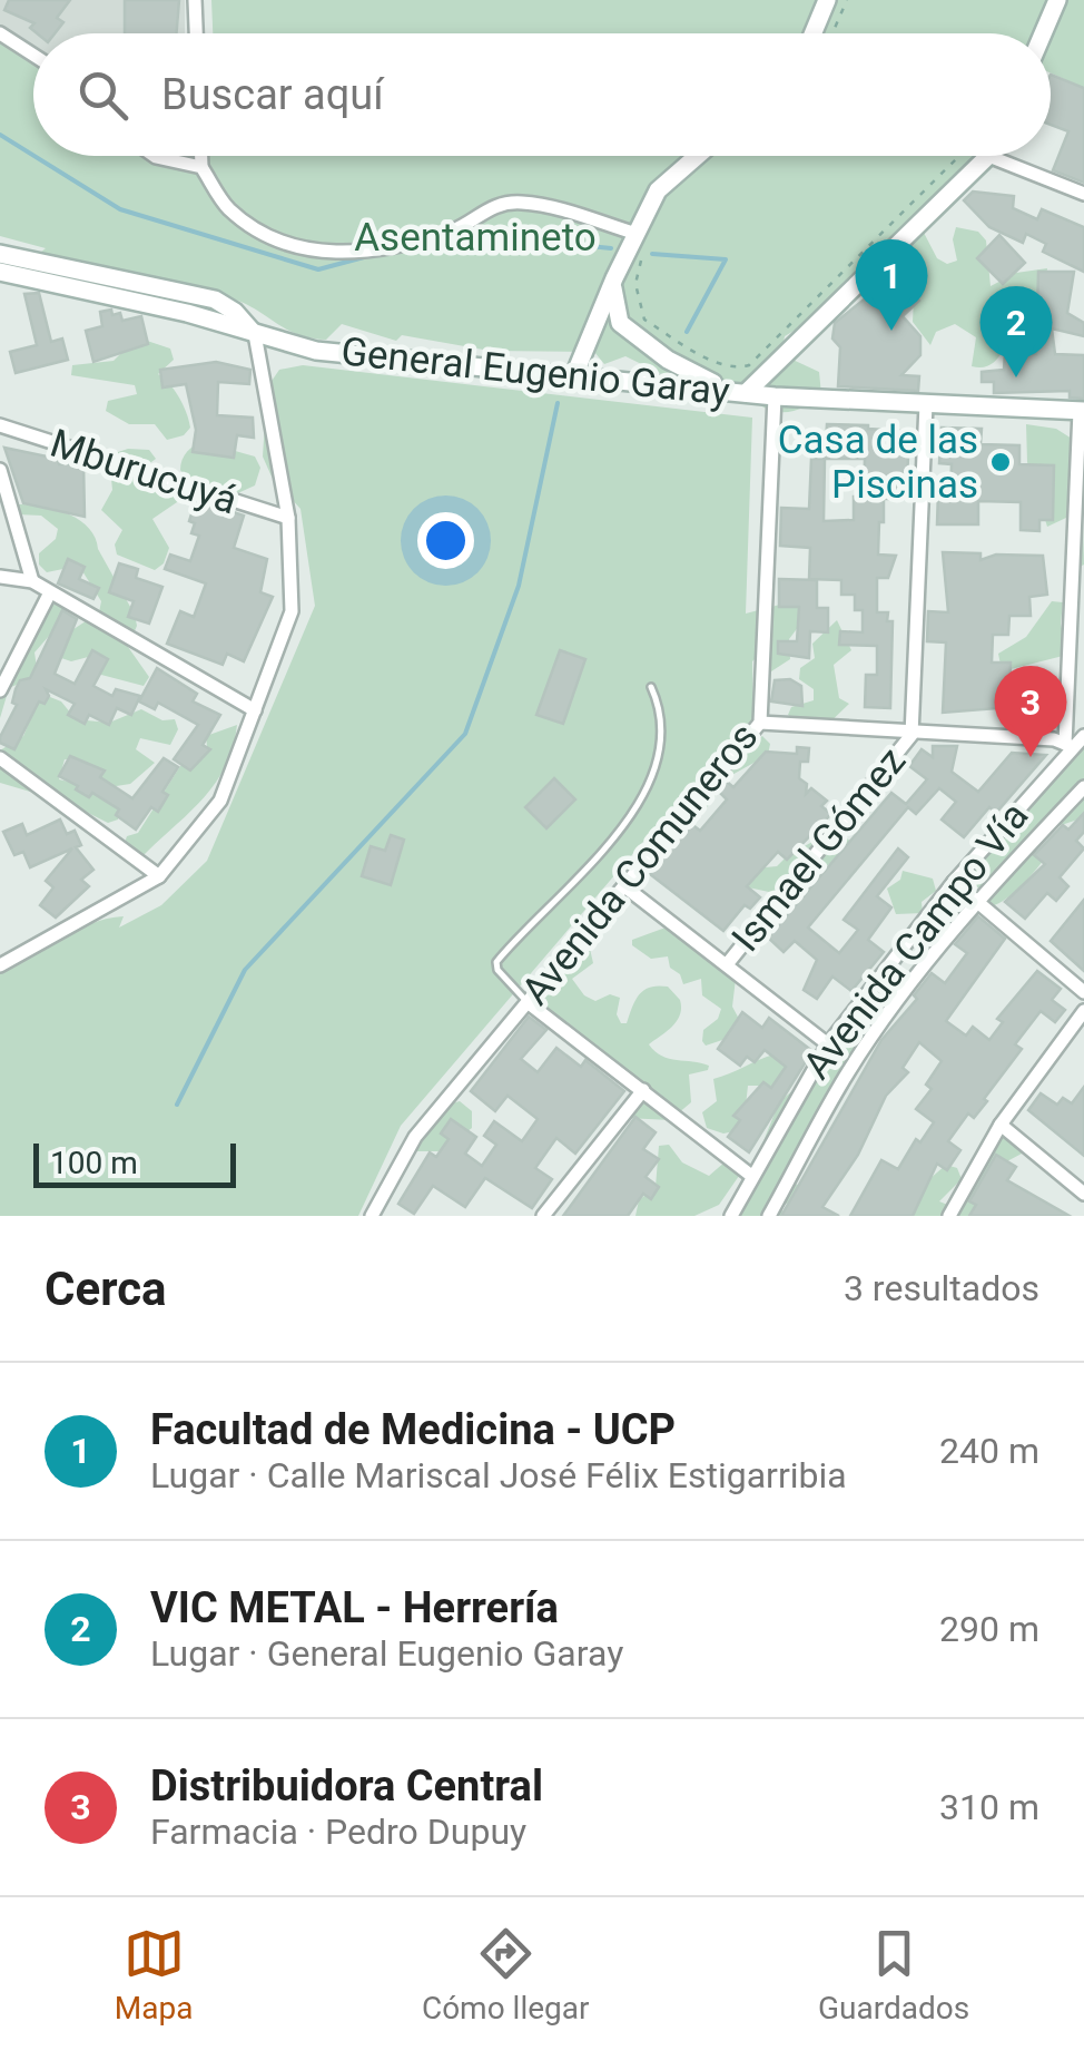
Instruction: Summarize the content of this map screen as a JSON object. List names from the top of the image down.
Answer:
{
  "streets": {
    "street": [
      "General Eugenio Garay",
      "Mburucuyá",
      "Ismael Gómez",
      "Avenida Comuneros",
      "Avenida Campo Vía"
    ]
  },
  "crossings": [
    ["General Eugenio Garay", "Ismael Gómez"],
    ["General Eugenio Garay", "Avenida Comuneros"]
  ],
  "parks": ["Asentamineto"],
  "places": ["Casa de las Piscinas"],
  "scale_bar": "100 m",
  "page": {
    "search": "Buscar aquí",
    "pins": ["1", "2", "3"],
    "scale": "100 m",
    "heading": ["Cerca", "3 resultados"],
    "list": [
      {
        "mark": "1",
        "name": "Facultad de Medicina - UCP",
        "note": "Lugar · Calle Mariscal José Félix Estigarribia",
        "value": "240 m"
      },
      {
        "mark": "2",
        "name": "VIC METAL - Herrería",
        "note": "Lugar · General Eugenio Garay",
        "value": "290 m"
      },
      {
        "mark": "3",
        "name": "Distribuidora Central",
        "note": "Farmacia · Pedro Dupuy",
        "value": "310 m"
      }
    ],
    "nav": ["Mapa", "Cómo llegar", "Guardados"]
  }
}
